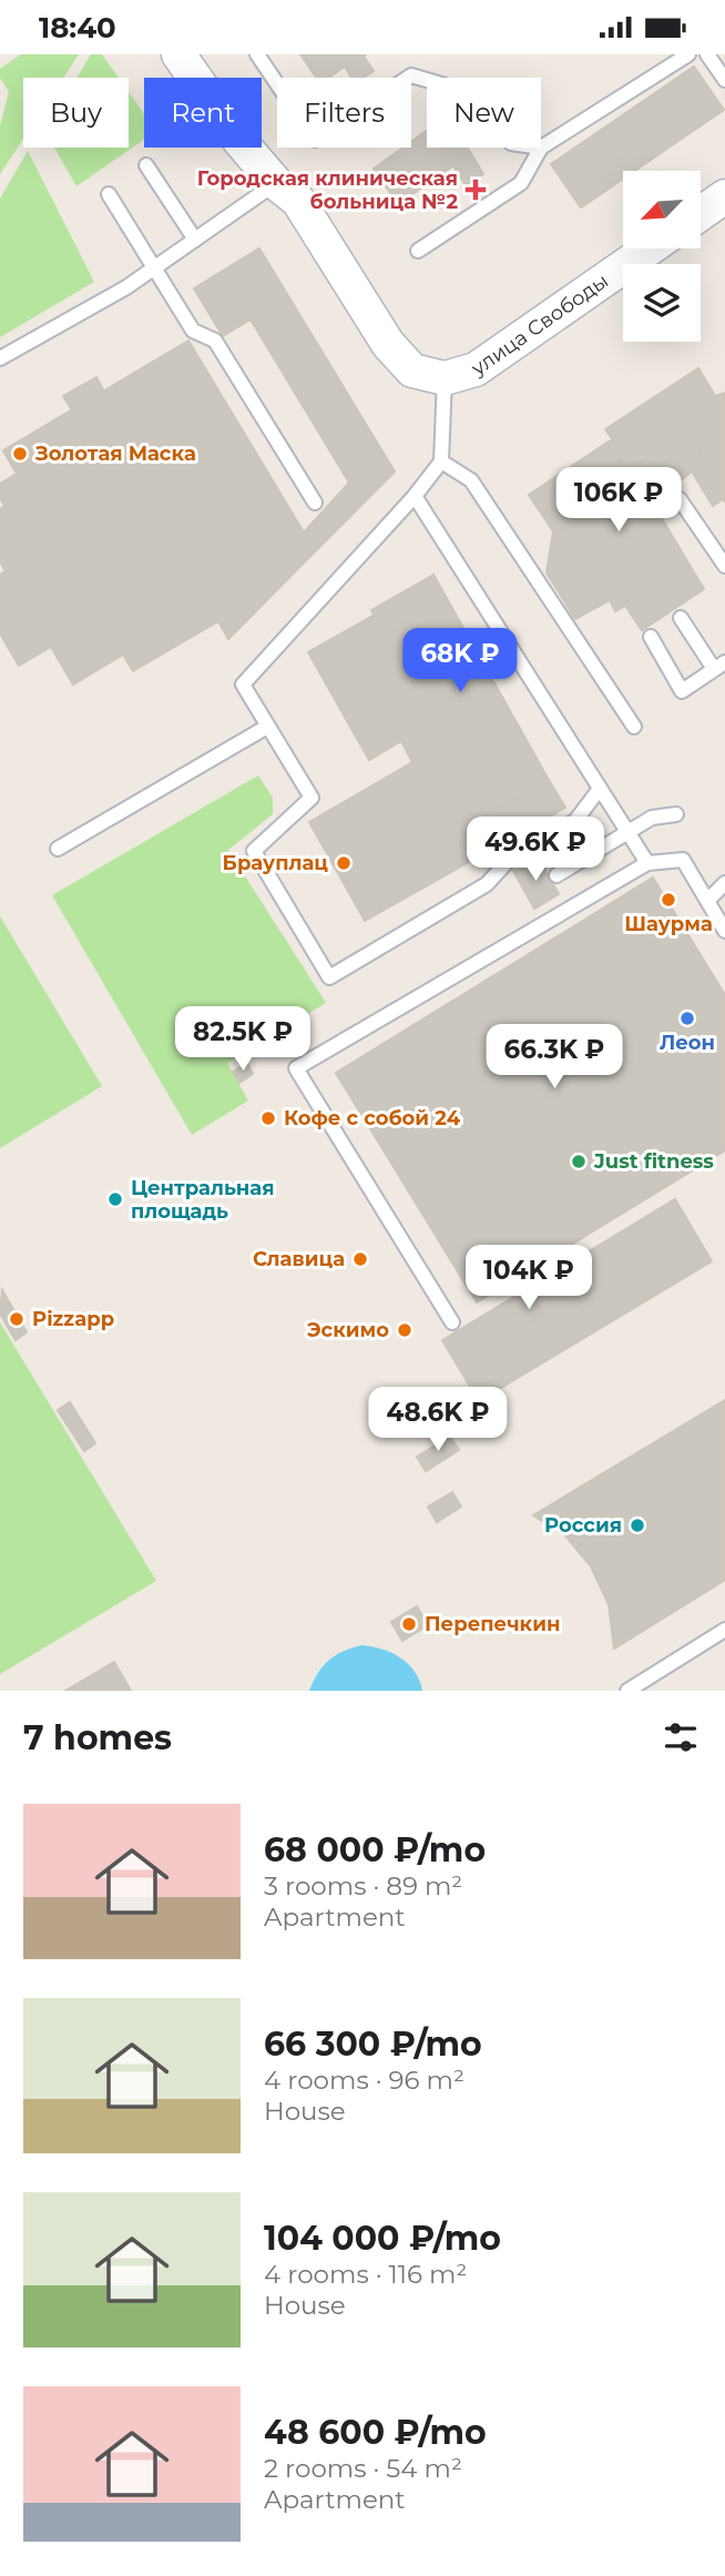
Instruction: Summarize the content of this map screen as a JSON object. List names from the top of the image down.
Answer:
{
  "streets": {
    "street": ["улица Свободы"]
  },
  "places": {
    "health": ["Городская клиническая больница №2"],
    "other": [
      "Золотая Маска",
      "Брауплац",
      "Шаурма",
      "Леон",
      "Кофе с собой 24",
      "Just fitness",
      "Центральная площадь",
      "Славица",
      "Pizzapp",
      "Эскимо",
      "Россия",
      "Перепечкин"
    ]
  },
  "north": "bottom left",
  "page": {
    "status": "18:40",
    "chip": [
      "Buy",
      "Rent",
      "Filters",
      "New"
    ],
    "price": [
      "106K ₽",
      "68K ₽",
      "49.6K ₽",
      "82.5K ₽",
      "66.3K ₽",
      "104K ₽",
      "48.6K ₽"
    ],
    "heading": "7 homes",
    "list": [
      {
        "name": "68 000 ₽/mo",
        "note": "3 rooms · 89 m² · Apartment"
      },
      {
        "name": "66 300 ₽/mo",
        "note": "4 rooms · 96 m² · House"
      },
      {
        "name": "104 000 ₽/mo",
        "note": "4 rooms · 116 m² · House"
      },
      {
        "name": "48 600 ₽/mo",
        "note": "2 rooms · 54 m² · Apartment"
      }
    ]
  }
}
